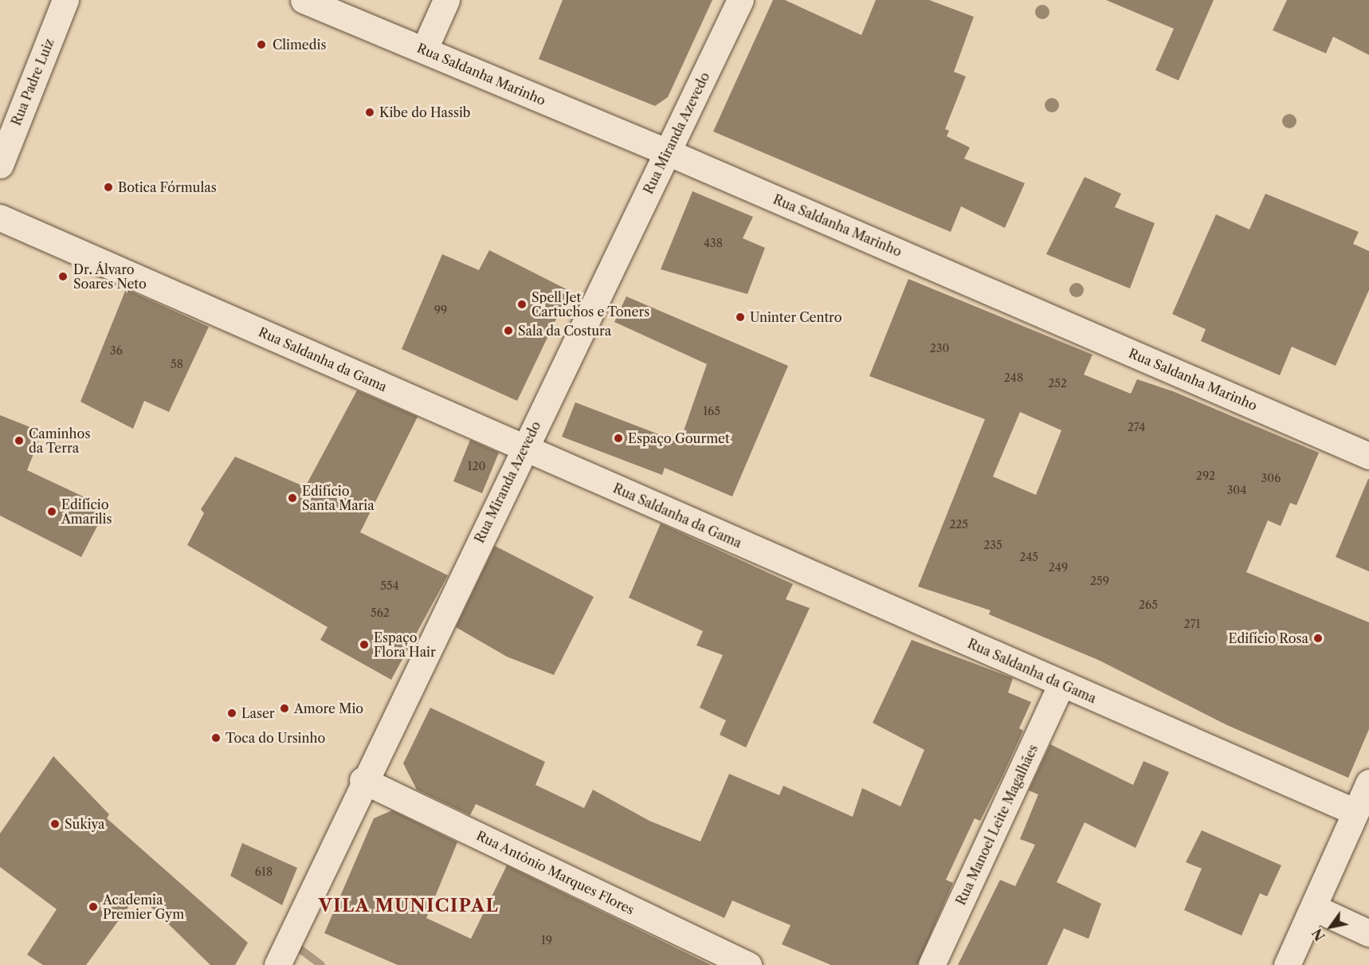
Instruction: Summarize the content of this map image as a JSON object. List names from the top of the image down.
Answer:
{
  "streets": {
    "street": [
      "Rua Saldanha Marinho",
      "Rua Padre Luiz",
      "Rua Miranda Azevedo",
      "Rua Saldanha da Gama",
      "Rua Manoel Leite Magalhães",
      "Rua Antônio Marques Flores"
    ]
  },
  "crossings": [
    ["Rua Saldanha Marinho", "Rua Miranda Azevedo"],
    ["Rua Miranda Azevedo", "Rua Saldanha da Gama"],
    ["Rua Miranda Azevedo", "Rua Antônio Marques Flores"],
    ["Rua Saldanha da Gama", "Rua Manoel Leite Magalhães"]
  ],
  "districts": ["VILA MUNICIPAL"],
  "places": [
    "Climedis",
    "Kibe do Hassib",
    "Botica Fórmulas",
    "Dr. Álvaro Soares Neto",
    "Spell Jet Cartuchos e Toners",
    "Uninter Centro",
    "Sala da Costura",
    "Espaço Gourmet",
    "Caminhos da Terra",
    "Edifício Santa Maria",
    "Edifício Amarilis",
    "Edifício Rosa",
    "Espaço Flora Hair",
    "Amore Mio",
    "Laser",
    "Toca do Ursinho",
    "Sukiya",
    "Academia Premier Gym"
  ],
  "house_numbers": [
    "438",
    "99",
    "230",
    "36",
    "58",
    "248",
    "252",
    "165",
    "274",
    "120",
    "292",
    "306",
    "304",
    "225",
    "235",
    "245",
    "249",
    "259",
    "554",
    "265",
    "562",
    "271",
    "618",
    "19"
  ],
  "north": "bottom left"
}
